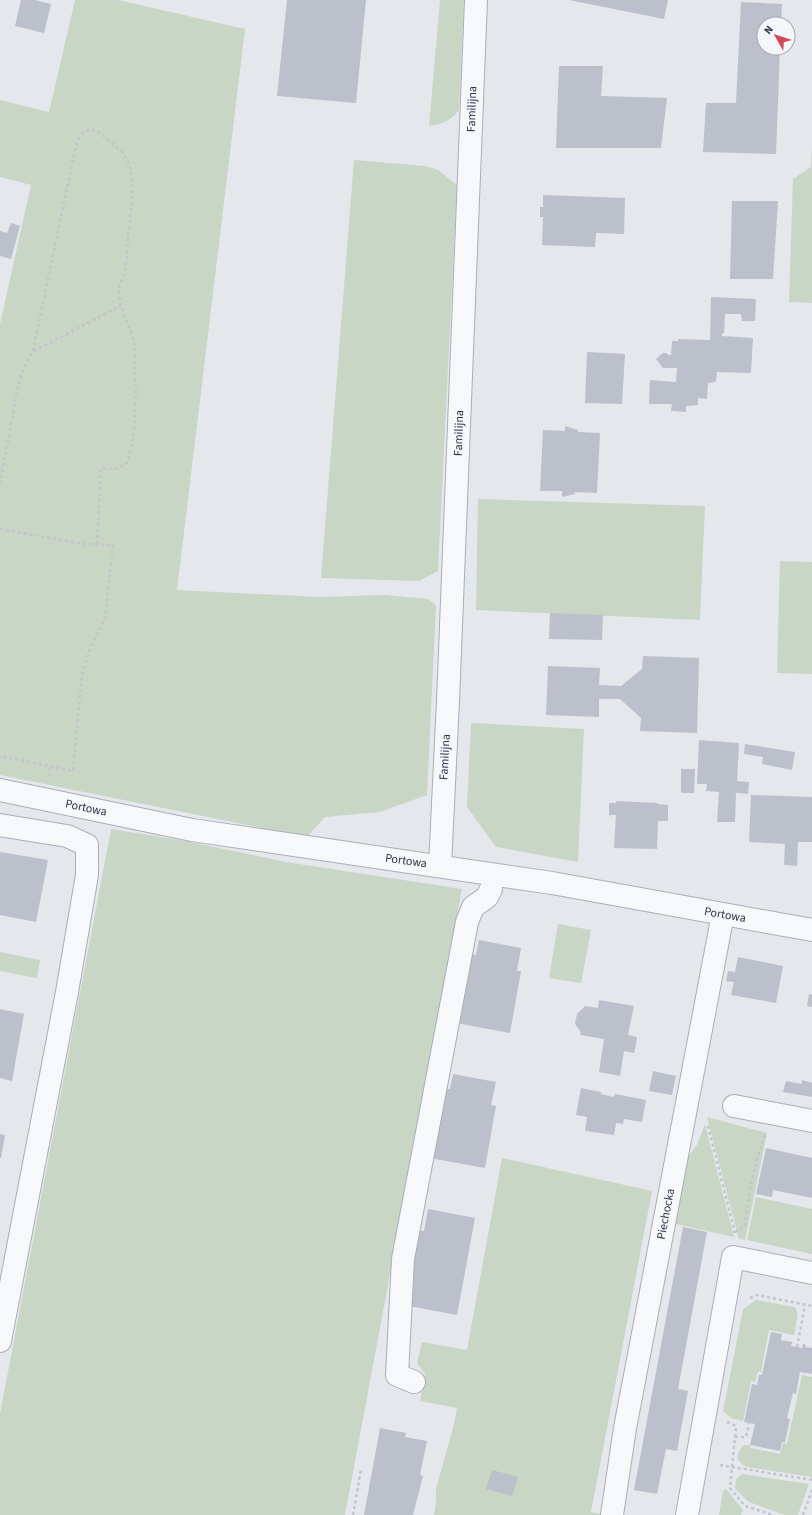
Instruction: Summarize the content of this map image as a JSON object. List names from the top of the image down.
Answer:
{
  "streets": {
    "street": ["Familijna", "Portowa", "Piechocka"]
  },
  "crossings": [
    ["Familijna", "Portowa"],
    ["Portowa", "Piechocka"]
  ],
  "north": "top left"
}
